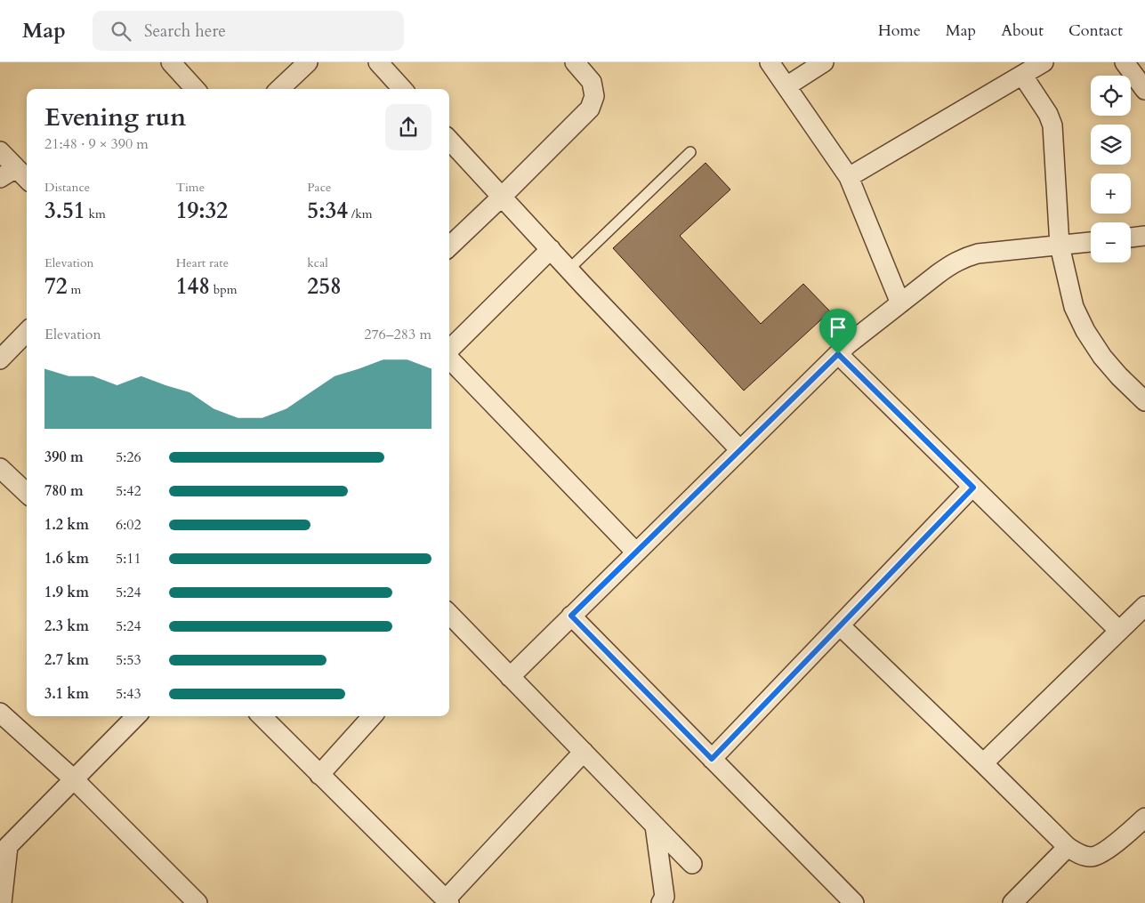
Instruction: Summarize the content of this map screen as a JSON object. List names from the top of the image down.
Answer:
{
  "page": {
    "header": "Map",
    "search": "Search here",
    "nav": [
      "Home",
      "Map",
      "About",
      "Contact"
    ],
    "map_buttons": ["+", "−"],
    "heading": ["Evening run", "21:48 · 9 × 390 m"],
    "stats": [
      ["Distance", "3.51 km"],
      ["Time", "19:32"],
      ["Pace", "5:34 /km"],
      ["Elevation", "72 m"],
      ["Heart rate", "148 bpm"],
      ["kcal", "258"]
    ],
    "chart": ["Elevation", "276–283 m"],
    "list": [
      {
        "name": "390 m",
        "note": "5:26"
      },
      {
        "name": "780 m",
        "note": "5:42"
      },
      {
        "name": "1.2 km",
        "note": "6:02"
      },
      {
        "name": "1.6 km",
        "note": "5:11"
      },
      {
        "name": "1.9 km",
        "note": "5:24"
      },
      {
        "name": "2.3 km",
        "note": "5:24"
      },
      {
        "name": "2.7 km",
        "note": "5:53"
      },
      {
        "name": "3.1 km",
        "note": "5:43"
      }
    ]
  }
}
